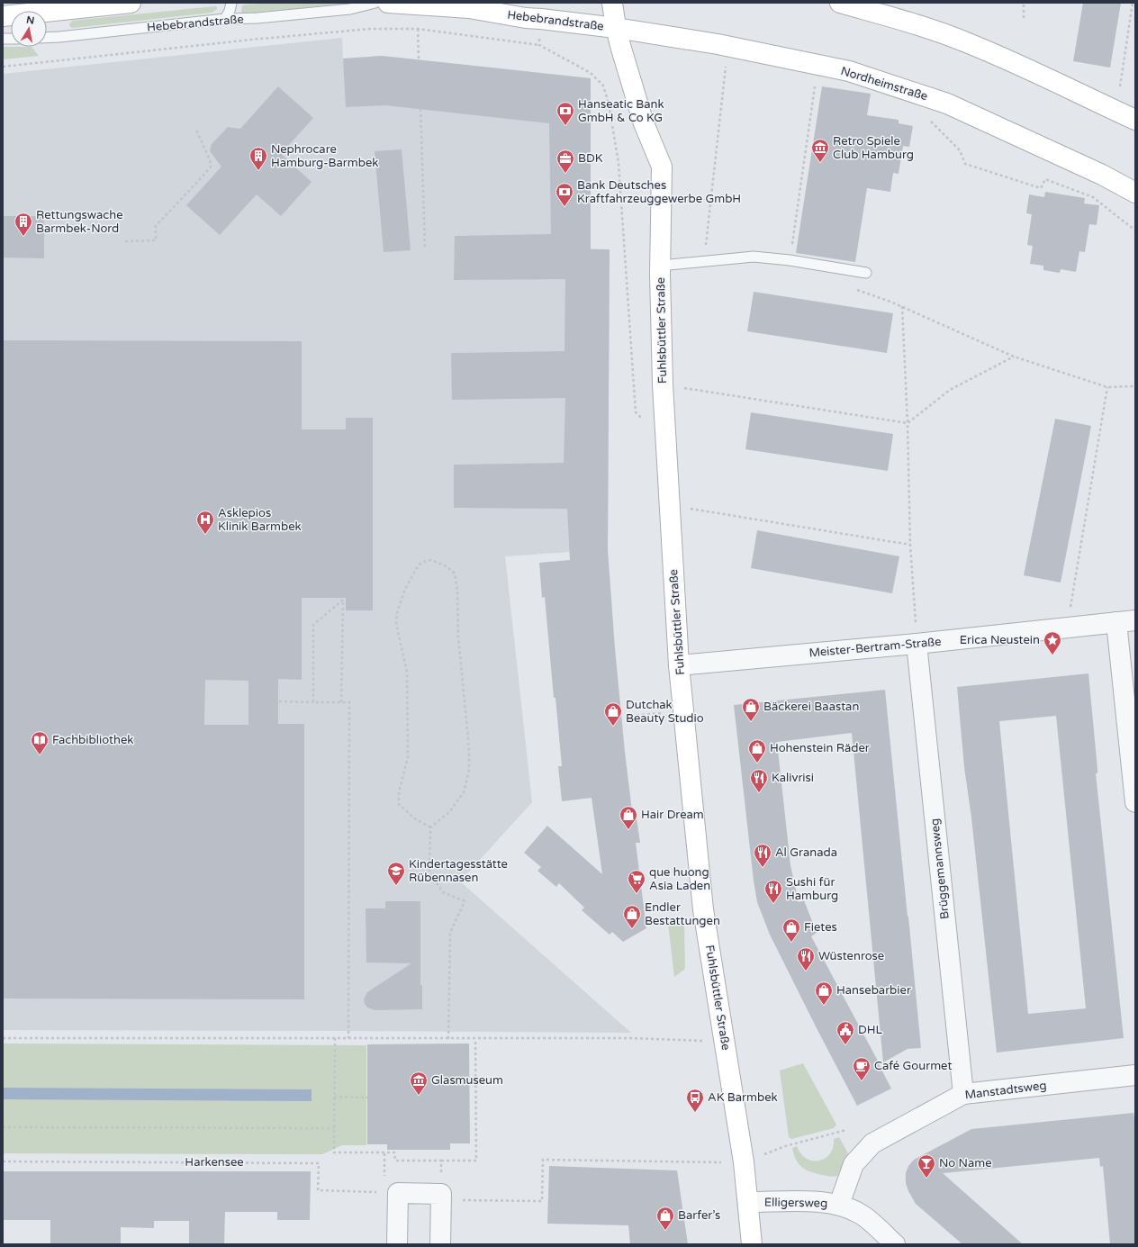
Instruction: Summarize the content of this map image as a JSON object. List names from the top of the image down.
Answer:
{
  "streets": {
    "main road": ["Hebebrandstraße", "Nordheimstraße", "Fuhlsbüttler Straße"],
    "street": [
      "Meister-Bertram-Straße",
      "Brüggemannsweg",
      "Manstadtsweg",
      "Elligersweg"
    ],
    "path": ["Harkensee"]
  },
  "crossings": [
    ["Hebebrandstraße", "Nordheimstraße"],
    ["Hebebrandstraße", "Fuhlsbüttler Straße"],
    ["Nordheimstraße", "Fuhlsbüttler Straße"],
    ["Fuhlsbüttler Straße", "Meister-Bertram-Straße"],
    ["Fuhlsbüttler Straße", "Elligersweg"],
    ["Meister-Bertram-Straße", "Brüggemannsweg"],
    ["Brüggemannsweg", "Manstadtsweg"],
    ["Manstadtsweg", "Elligersweg"]
  ],
  "places": {
    "bank": ["Hanseatic Bank GmbH & Co KG", "Bank Deutsches Kraftfahrzeuggewerbe GmbH"],
    "museum": ["Retro Spiele Club Hamburg", "Glasmuseum"],
    "building": ["Nephrocare Hamburg-Barmbek", "Rettungswache Barmbek-Nord"],
    "office": ["BDK"],
    "hospital": ["Asklepios Klinik Barmbek"],
    "place": ["Erica Neustein"],
    "shop": [
      "Bäckerei Baastan",
      "Dutchak Beauty Studio",
      "Hohenstein Räder",
      "Hair Dream",
      "Endler Bestattungen",
      "Fietes",
      "Hansebarbier",
      "Barfer’s"
    ],
    "library": ["Fachbibliothek"],
    "restaurant": [
      "Kalivrisi",
      "Al Granada",
      "Sushi für Hamburg",
      "Wüstenrose"
    ],
    "school or university": ["Kindertagesstätte Rübennasen"],
    "supermarket": ["que huong Asia Laden"],
    "public building": ["DHL"],
    "cafe": ["Café Gourmet"],
    "bus stop": ["AK Barmbek"],
    "bar": ["No Name"]
  },
  "north": "top"
}
